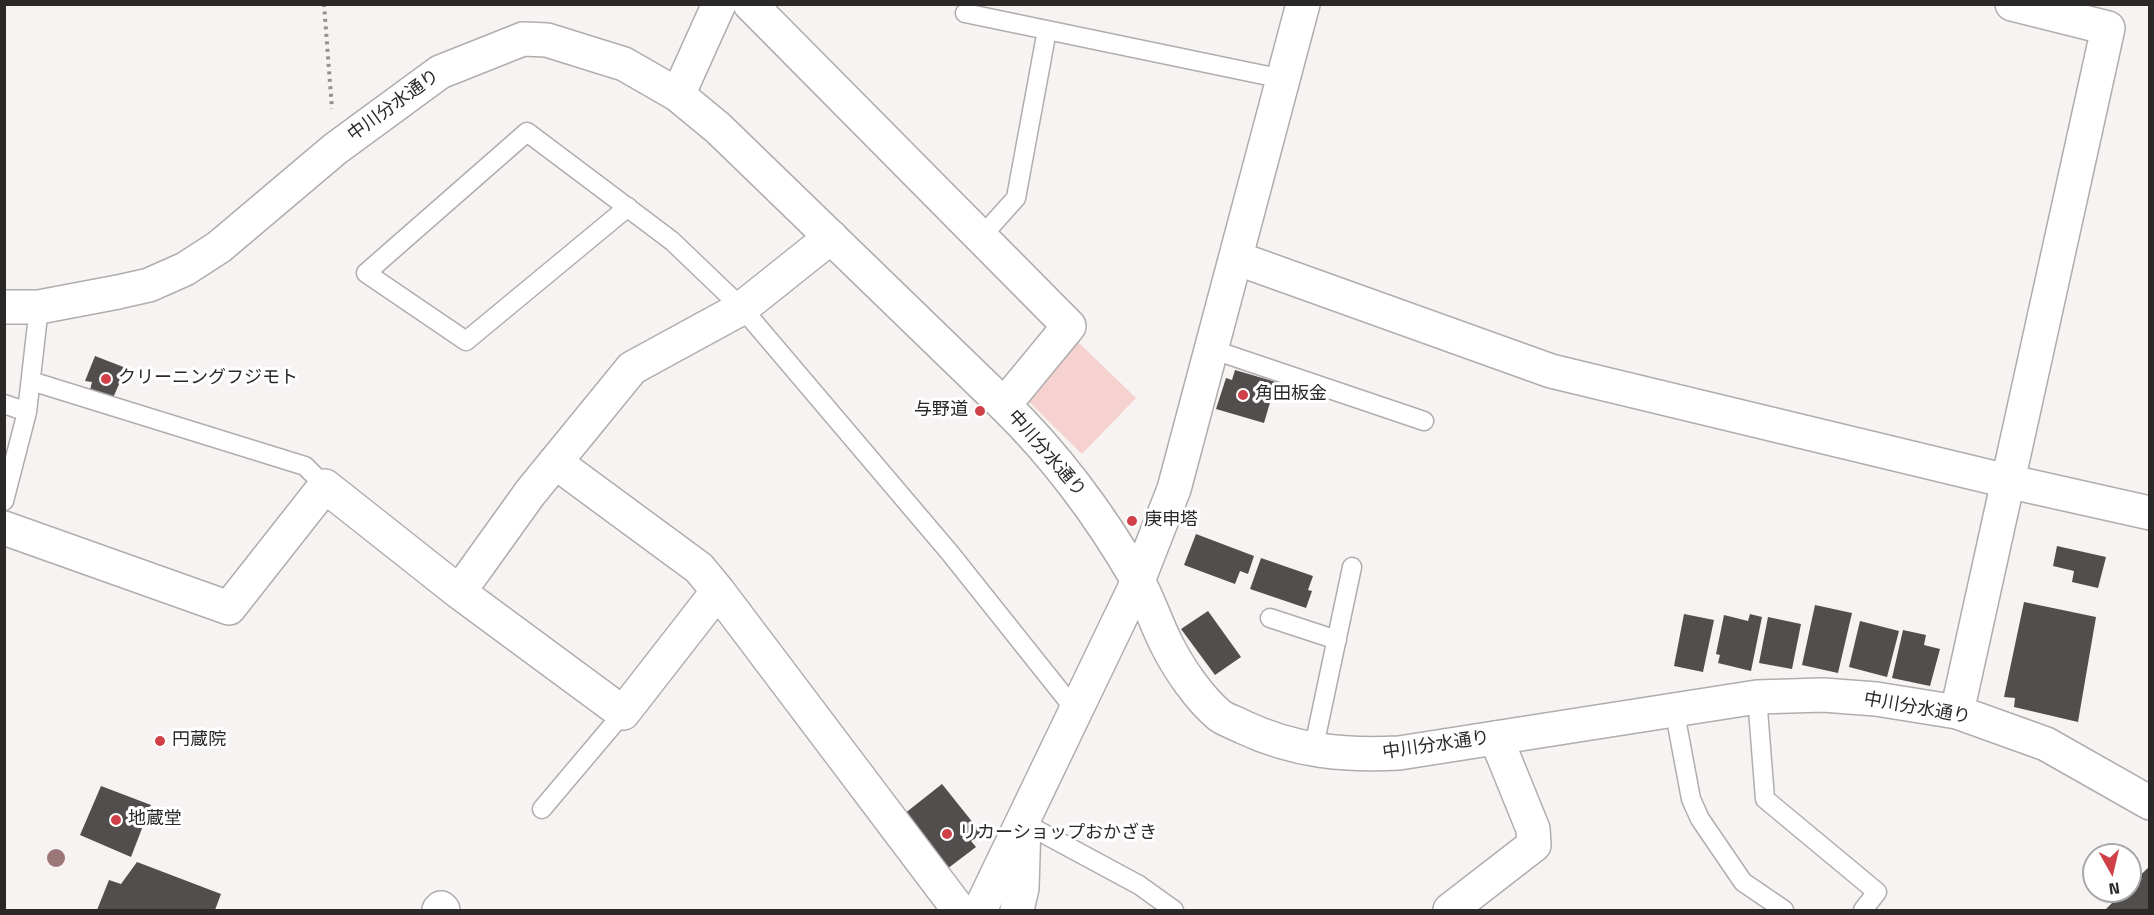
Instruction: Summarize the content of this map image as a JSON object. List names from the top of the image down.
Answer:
{
  "streets": {
    "street": ["中川分水通り"]
  },
  "places": [
    "クリーニングフジモト",
    "角田板金",
    "与野道",
    "庚申塔",
    "円蔵院",
    "地蔵堂",
    "リカーショップおかざき"
  ],
  "north": "bottom"
}
